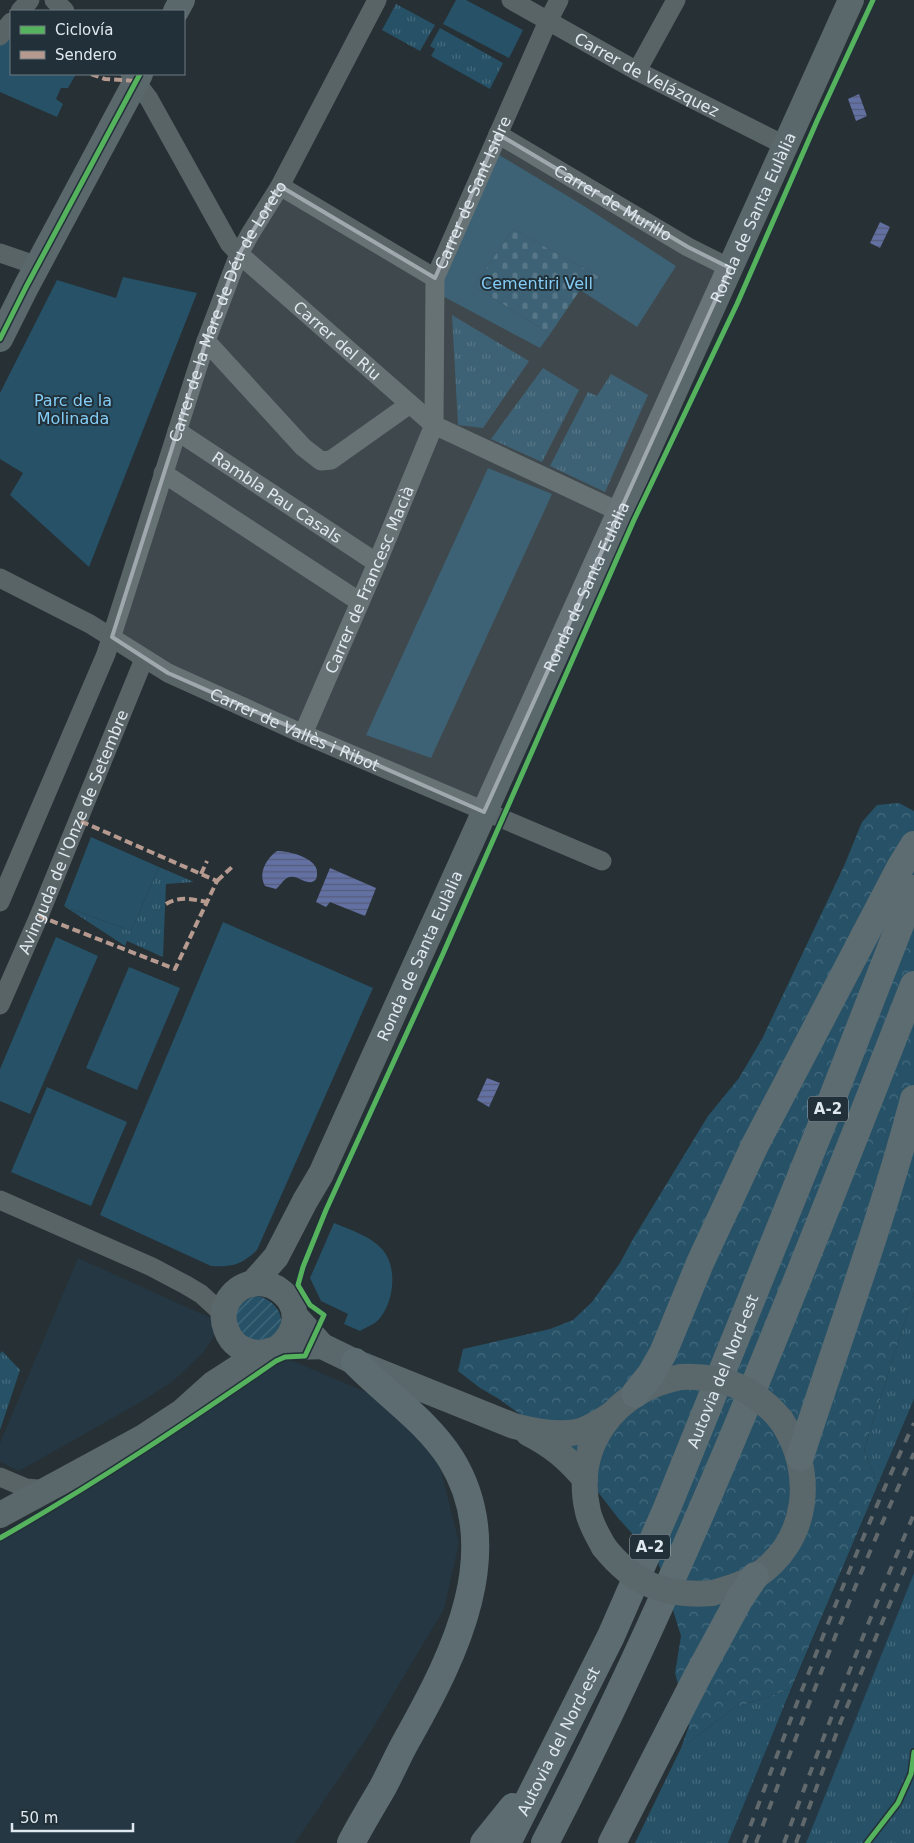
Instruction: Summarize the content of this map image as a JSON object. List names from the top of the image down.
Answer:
{
  "streets": {
    "highway": ["A-2", "Autovia del Nord-est"],
    "main road": ["Ronda de Santa Eulàlia"],
    "street": [
      "Carrer de Velázquez",
      "Carrer de Sant Isidre",
      "Carrer de Murillo",
      "Carrer de la Mare de Déu de Loreto",
      "Carrer del Riu",
      "Rambla Pau Casals",
      "Carrer de Francesc Macià",
      "Carrer de Vallès i Ribot",
      "Avinguda de l'Onze de Setembre"
    ]
  },
  "crossings": [
    ["Carrer de Velázquez", "Carrer de Sant Isidre"],
    ["Carrer de Velázquez", "Ronda de Santa Eulàlia"],
    ["Carrer de Sant Isidre", "Carrer de Murillo"],
    ["Carrer de Sant Isidre", "Carrer del Riu"],
    ["Carrer de Sant Isidre", "Carrer de Francesc Macià"],
    ["Carrer de Murillo", "Ronda de Santa Eulàlia"],
    ["Ronda de Santa Eulàlia", "Carrer del Riu"],
    ["Ronda de Santa Eulàlia", "Carrer de Vallès i Ribot"],
    ["Carrer de la Mare de Déu de Loreto", "Carrer del Riu"],
    ["Carrer de la Mare de Déu de Loreto", "Rambla Pau Casals"],
    ["Carrer de la Mare de Déu de Loreto", "Carrer de Vallès i Ribot"],
    ["Carrer del Riu", "Carrer de Francesc Macià"],
    ["Rambla Pau Casals", "Carrer de Francesc Macià"],
    ["Carrer de Francesc Macià", "Carrer de Vallès i Ribot"],
    ["Carrer de Vallès i Ribot", "Avinguda de l'Onze de Setembre"]
  ],
  "parks": ["Cementiri Vell", "Parc de la Molinada"],
  "legend": ["Ciclovía", "Sendero"],
  "scale_bar": "50 m"
}
